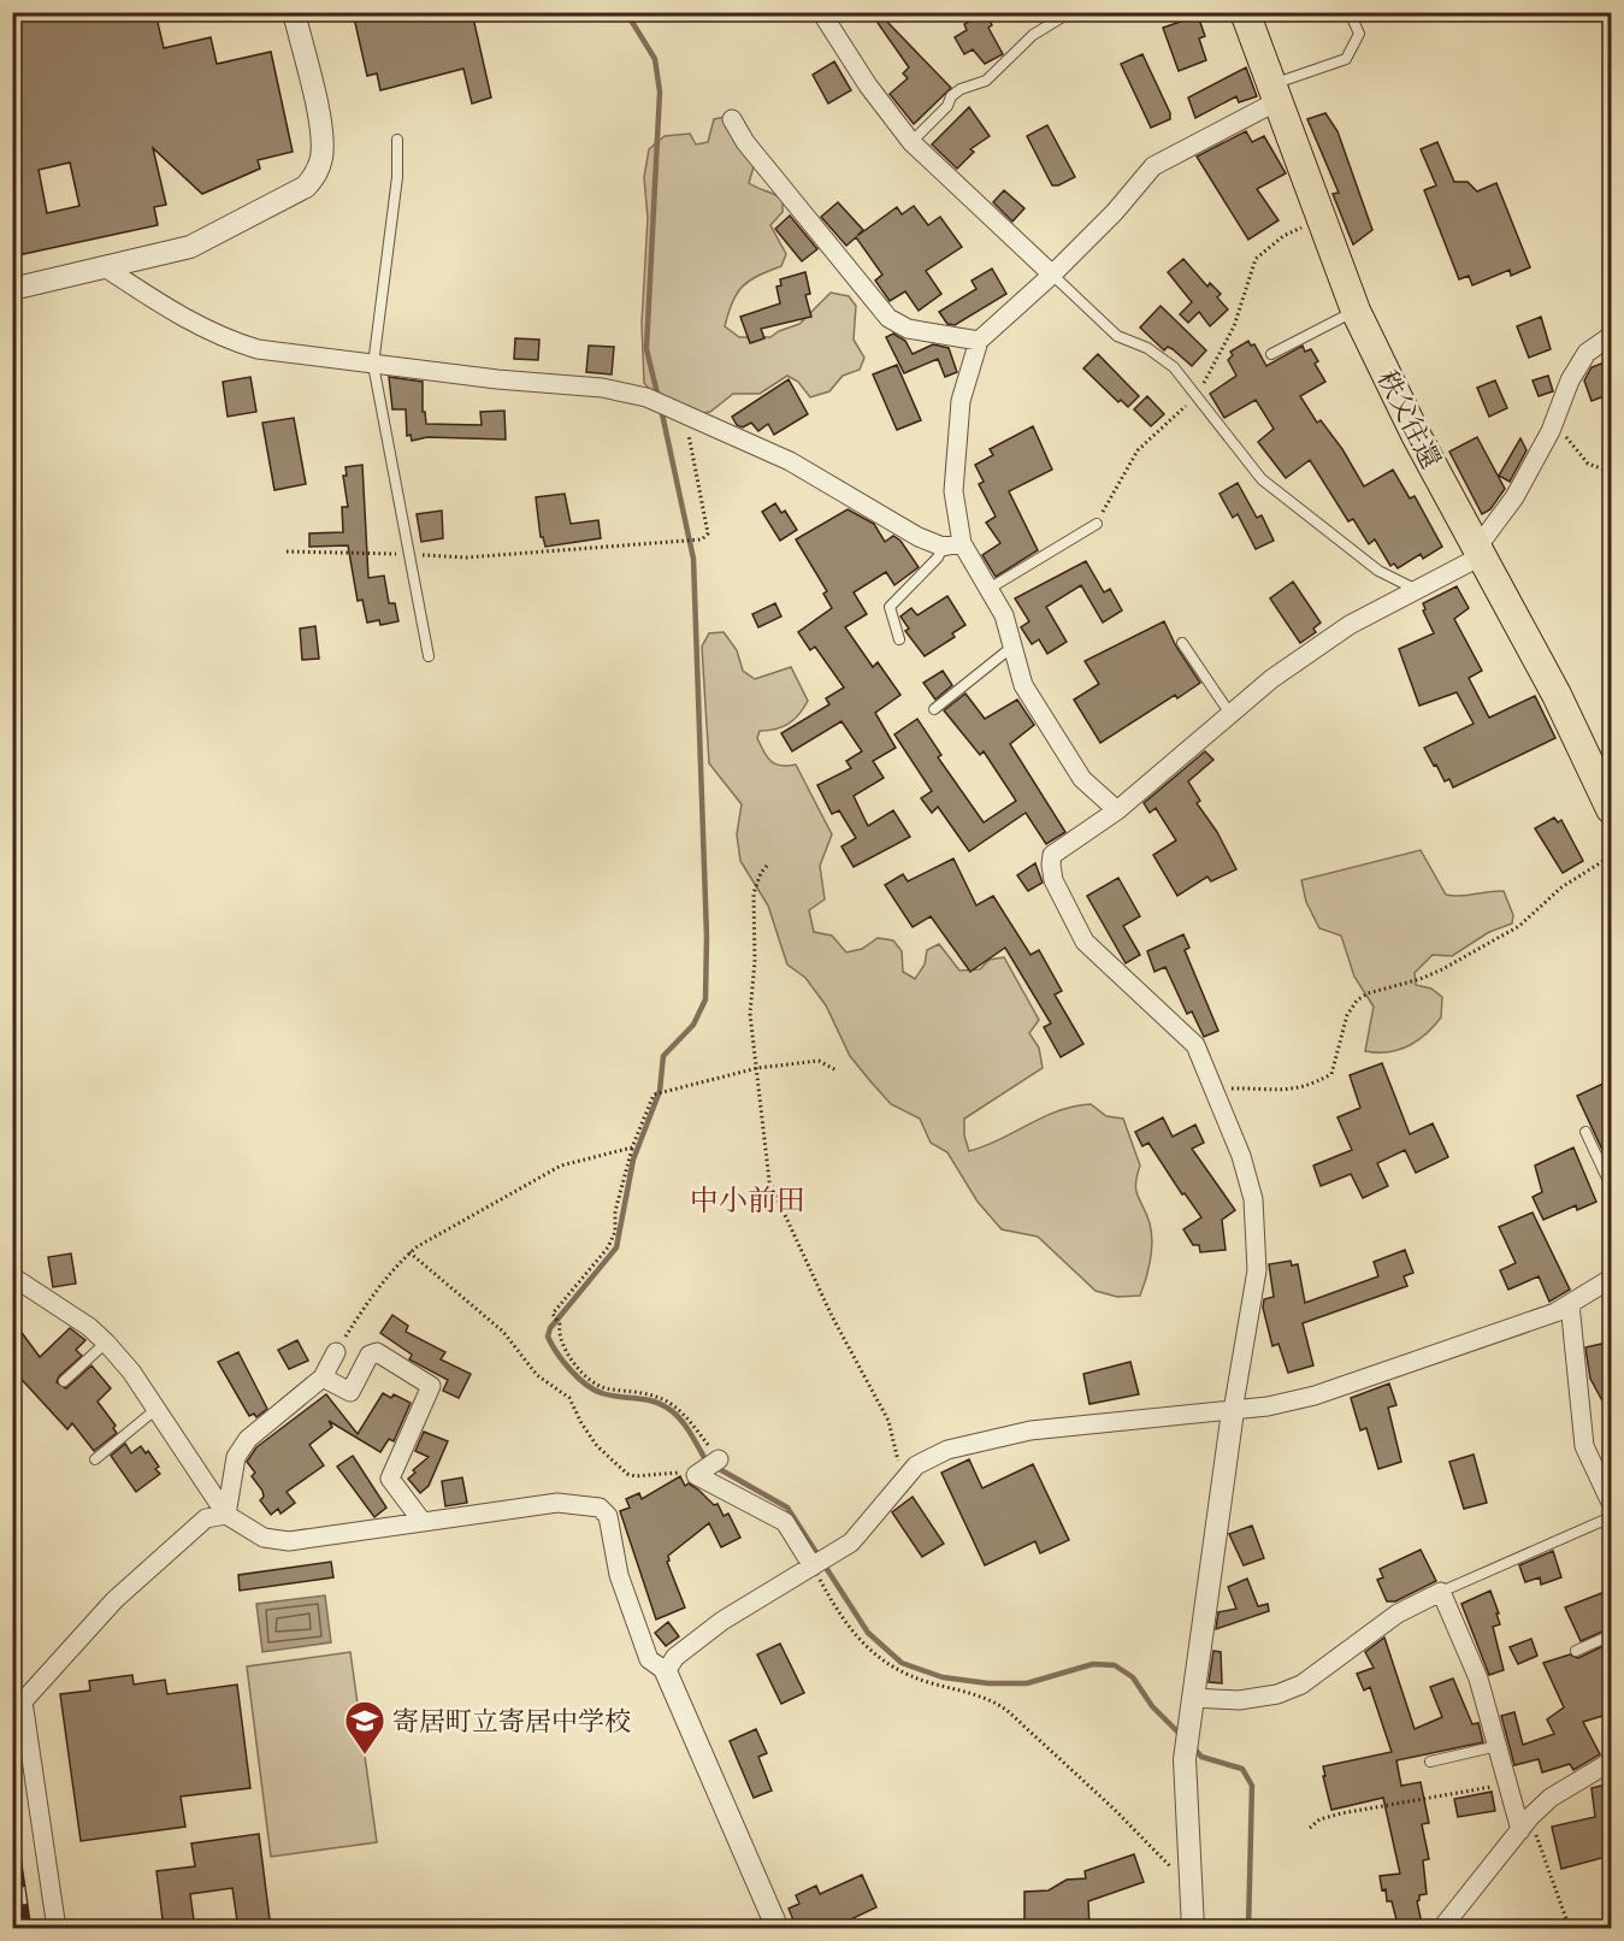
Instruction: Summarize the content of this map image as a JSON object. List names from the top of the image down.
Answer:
{
  "streets": {
    "highway": ["秩父往還"]
  },
  "districts": ["中小前田"],
  "places": {
    "school or university": ["寄居町立寄居中学校"]
  }
}
